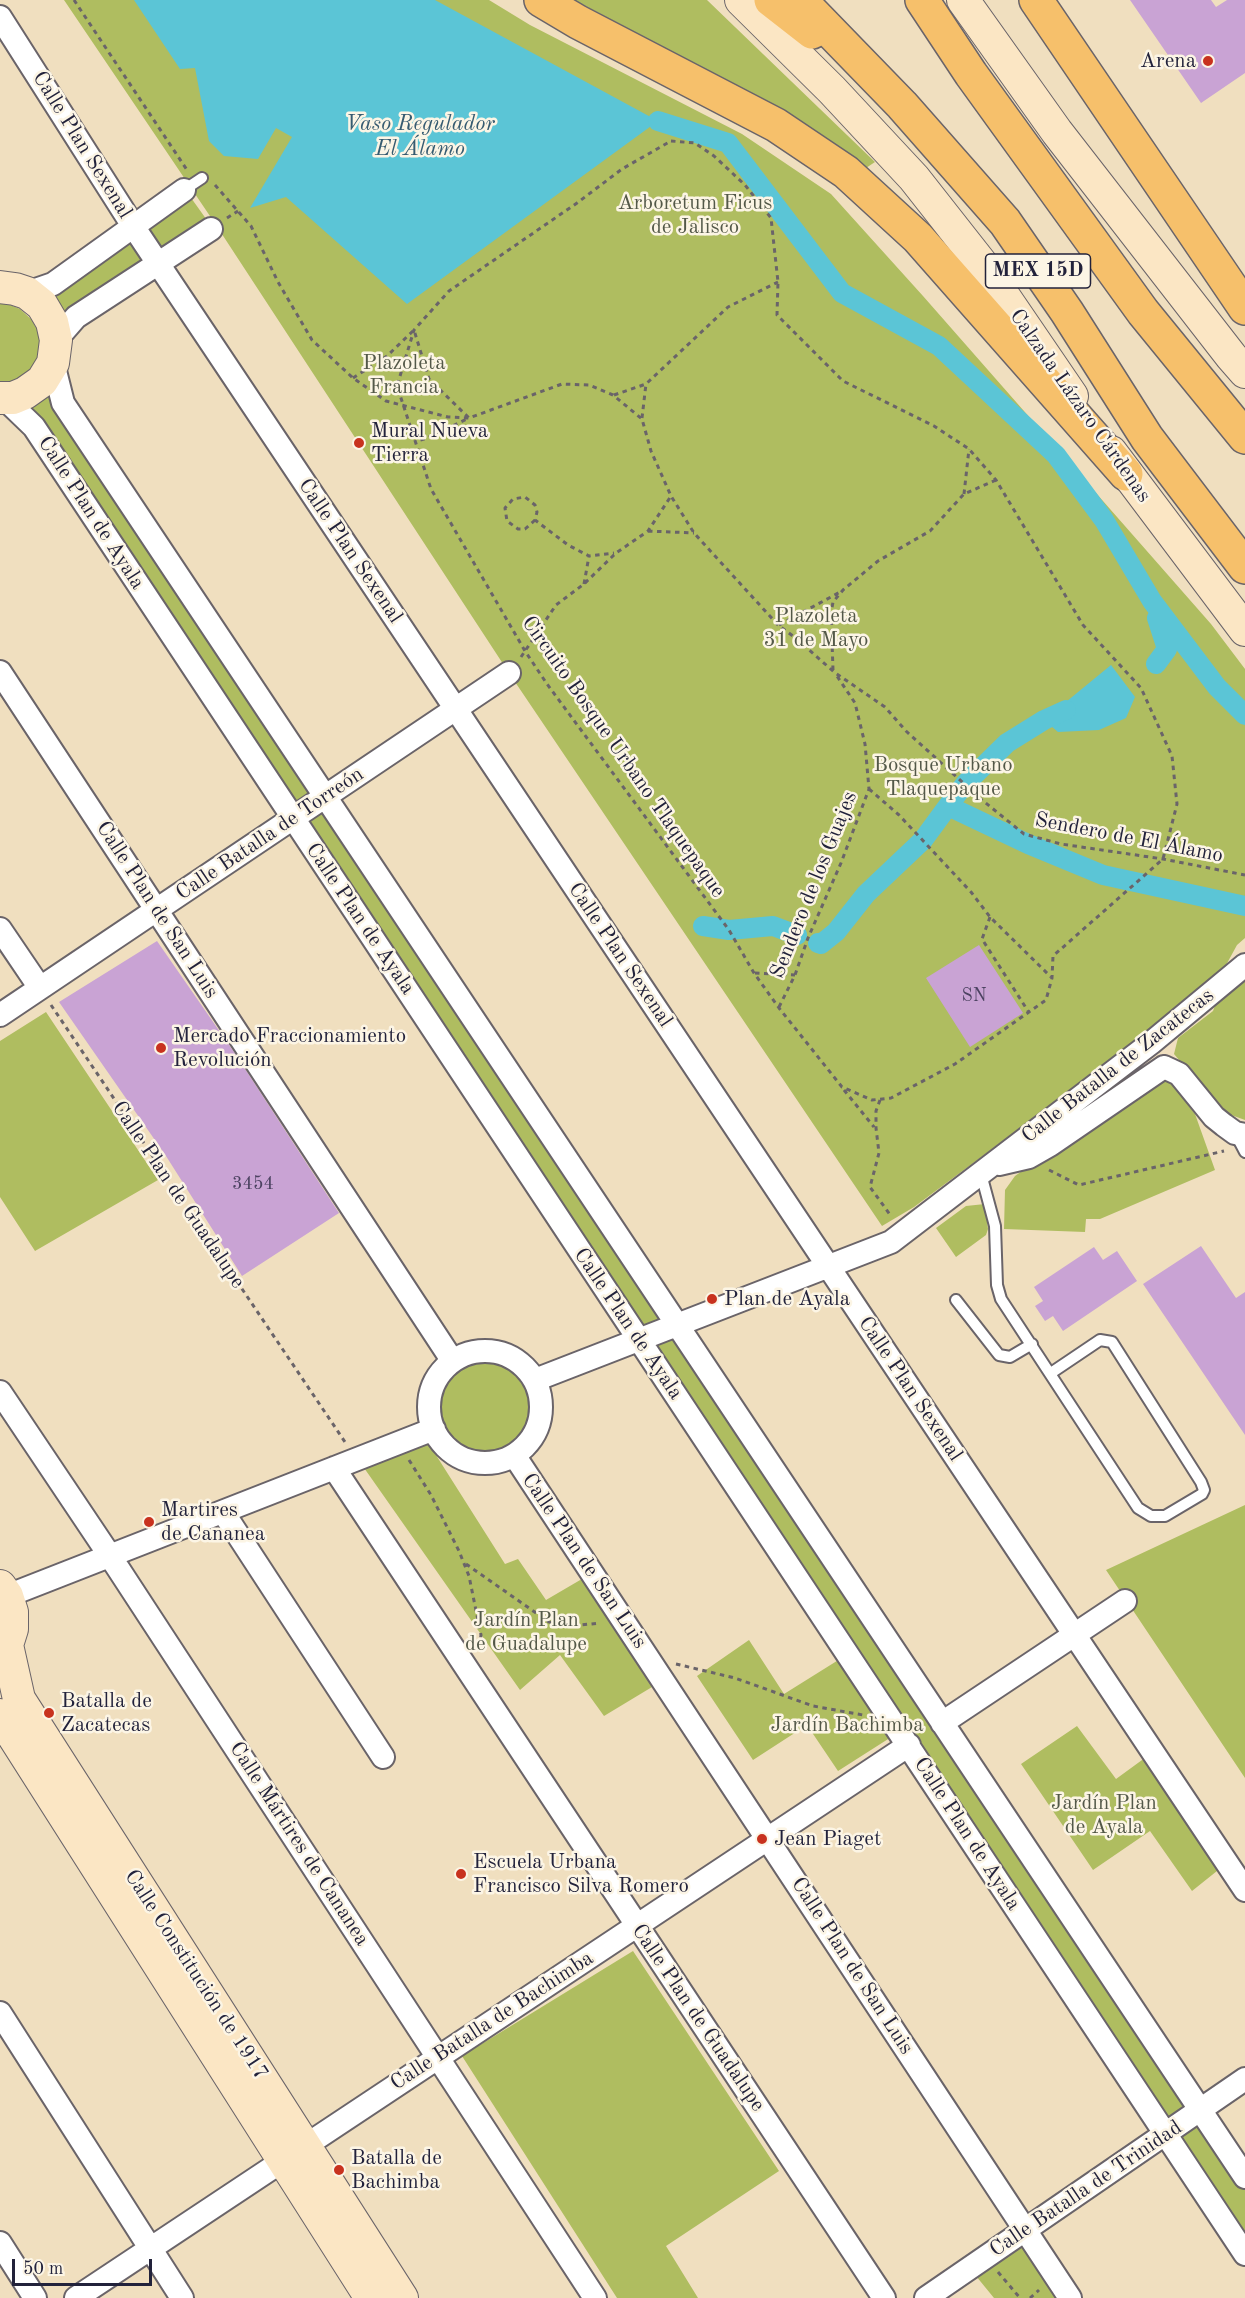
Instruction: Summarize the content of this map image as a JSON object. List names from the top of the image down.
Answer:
{
  "streets": {
    "highway": ["MEX 15D", "Calzada Lázaro Cárdenas"],
    "street": [
      "Calle Plan Sexenal",
      "Calle Plan de Ayala",
      "Calle Batalla de Torreón",
      "Calle Plan de San Luis",
      "Calle Batalla de Zacatecas",
      "Calle Plan de Guadalupe",
      "Calle Mártires de Cananea",
      "Calle Constitución de 1917",
      "Calle Batalla de Bachimba",
      "Calle Batalla de Trinidad"
    ],
    "path": ["Circuito Bosque Urbano Tlaquepaque", "Sendero de El Álamo", "Sendero de los Guajes"]
  },
  "crossings": [
    ["Calle Plan Sexenal", "Calle Batalla de Torreón"],
    ["Calle Plan Sexenal", "Calle Batalla de Zacatecas"],
    ["Calle Plan de Ayala", "Calle Batalla de Torreón"],
    ["Calle Plan de Ayala", "Calle Batalla de Zacatecas"],
    ["Calle Plan de Ayala", "Calle Batalla de Bachimba"],
    ["Calle Plan de Ayala", "Calle Batalla de Trinidad"],
    ["Circuito Bosque Urbano Tlaquepaque", "Sendero de El Álamo"],
    ["Circuito Bosque Urbano Tlaquepaque", "Sendero de los Guajes"],
    ["Calle Batalla de Torreón", "Calle Plan de San Luis"],
    ["Calle Batalla de Torreón", "Calle Plan de Guadalupe"],
    ["Sendero de El Álamo", "Sendero de los Guajes"],
    ["Calle Plan de San Luis", "Calle Batalla de Zacatecas"],
    ["Calle Plan de San Luis", "Calle Batalla de Bachimba"],
    ["Calle Plan de San Luis", "Calle Batalla de Trinidad"],
    ["Calle Plan de Guadalupe", "Calle Batalla de Bachimba"],
    ["Calle Mártires de Cananea", "Calle Batalla de Bachimba"],
    ["Calle Constitución de 1917", "Calle Batalla de Bachimba"]
  ],
  "water": ["Vaso Regulador El Álamo"],
  "parks": [
    "Arboretum Ficus de Jalisco",
    "Plazoleta Francia",
    "Plazoleta 31 de Mayo",
    "Bosque Urbano Tlaquepaque",
    "Jardín Plan de Guadalupe",
    "Jardín Bachimba",
    "Jardín Plan de Ayala"
  ],
  "places": [
    "Arena",
    "Mural Nueva Tierra",
    "Mercado Fraccionamiento Revolución",
    "Plan de Ayala",
    "Martires de Cananea",
    "Batalla de Zacatecas",
    "Jean Piaget",
    "Escuela Urbana Francisco Silva Romero",
    "Batalla de Bachimba"
  ],
  "house_numbers": ["SN", "3454"],
  "scale_bar": "50 m"
}
